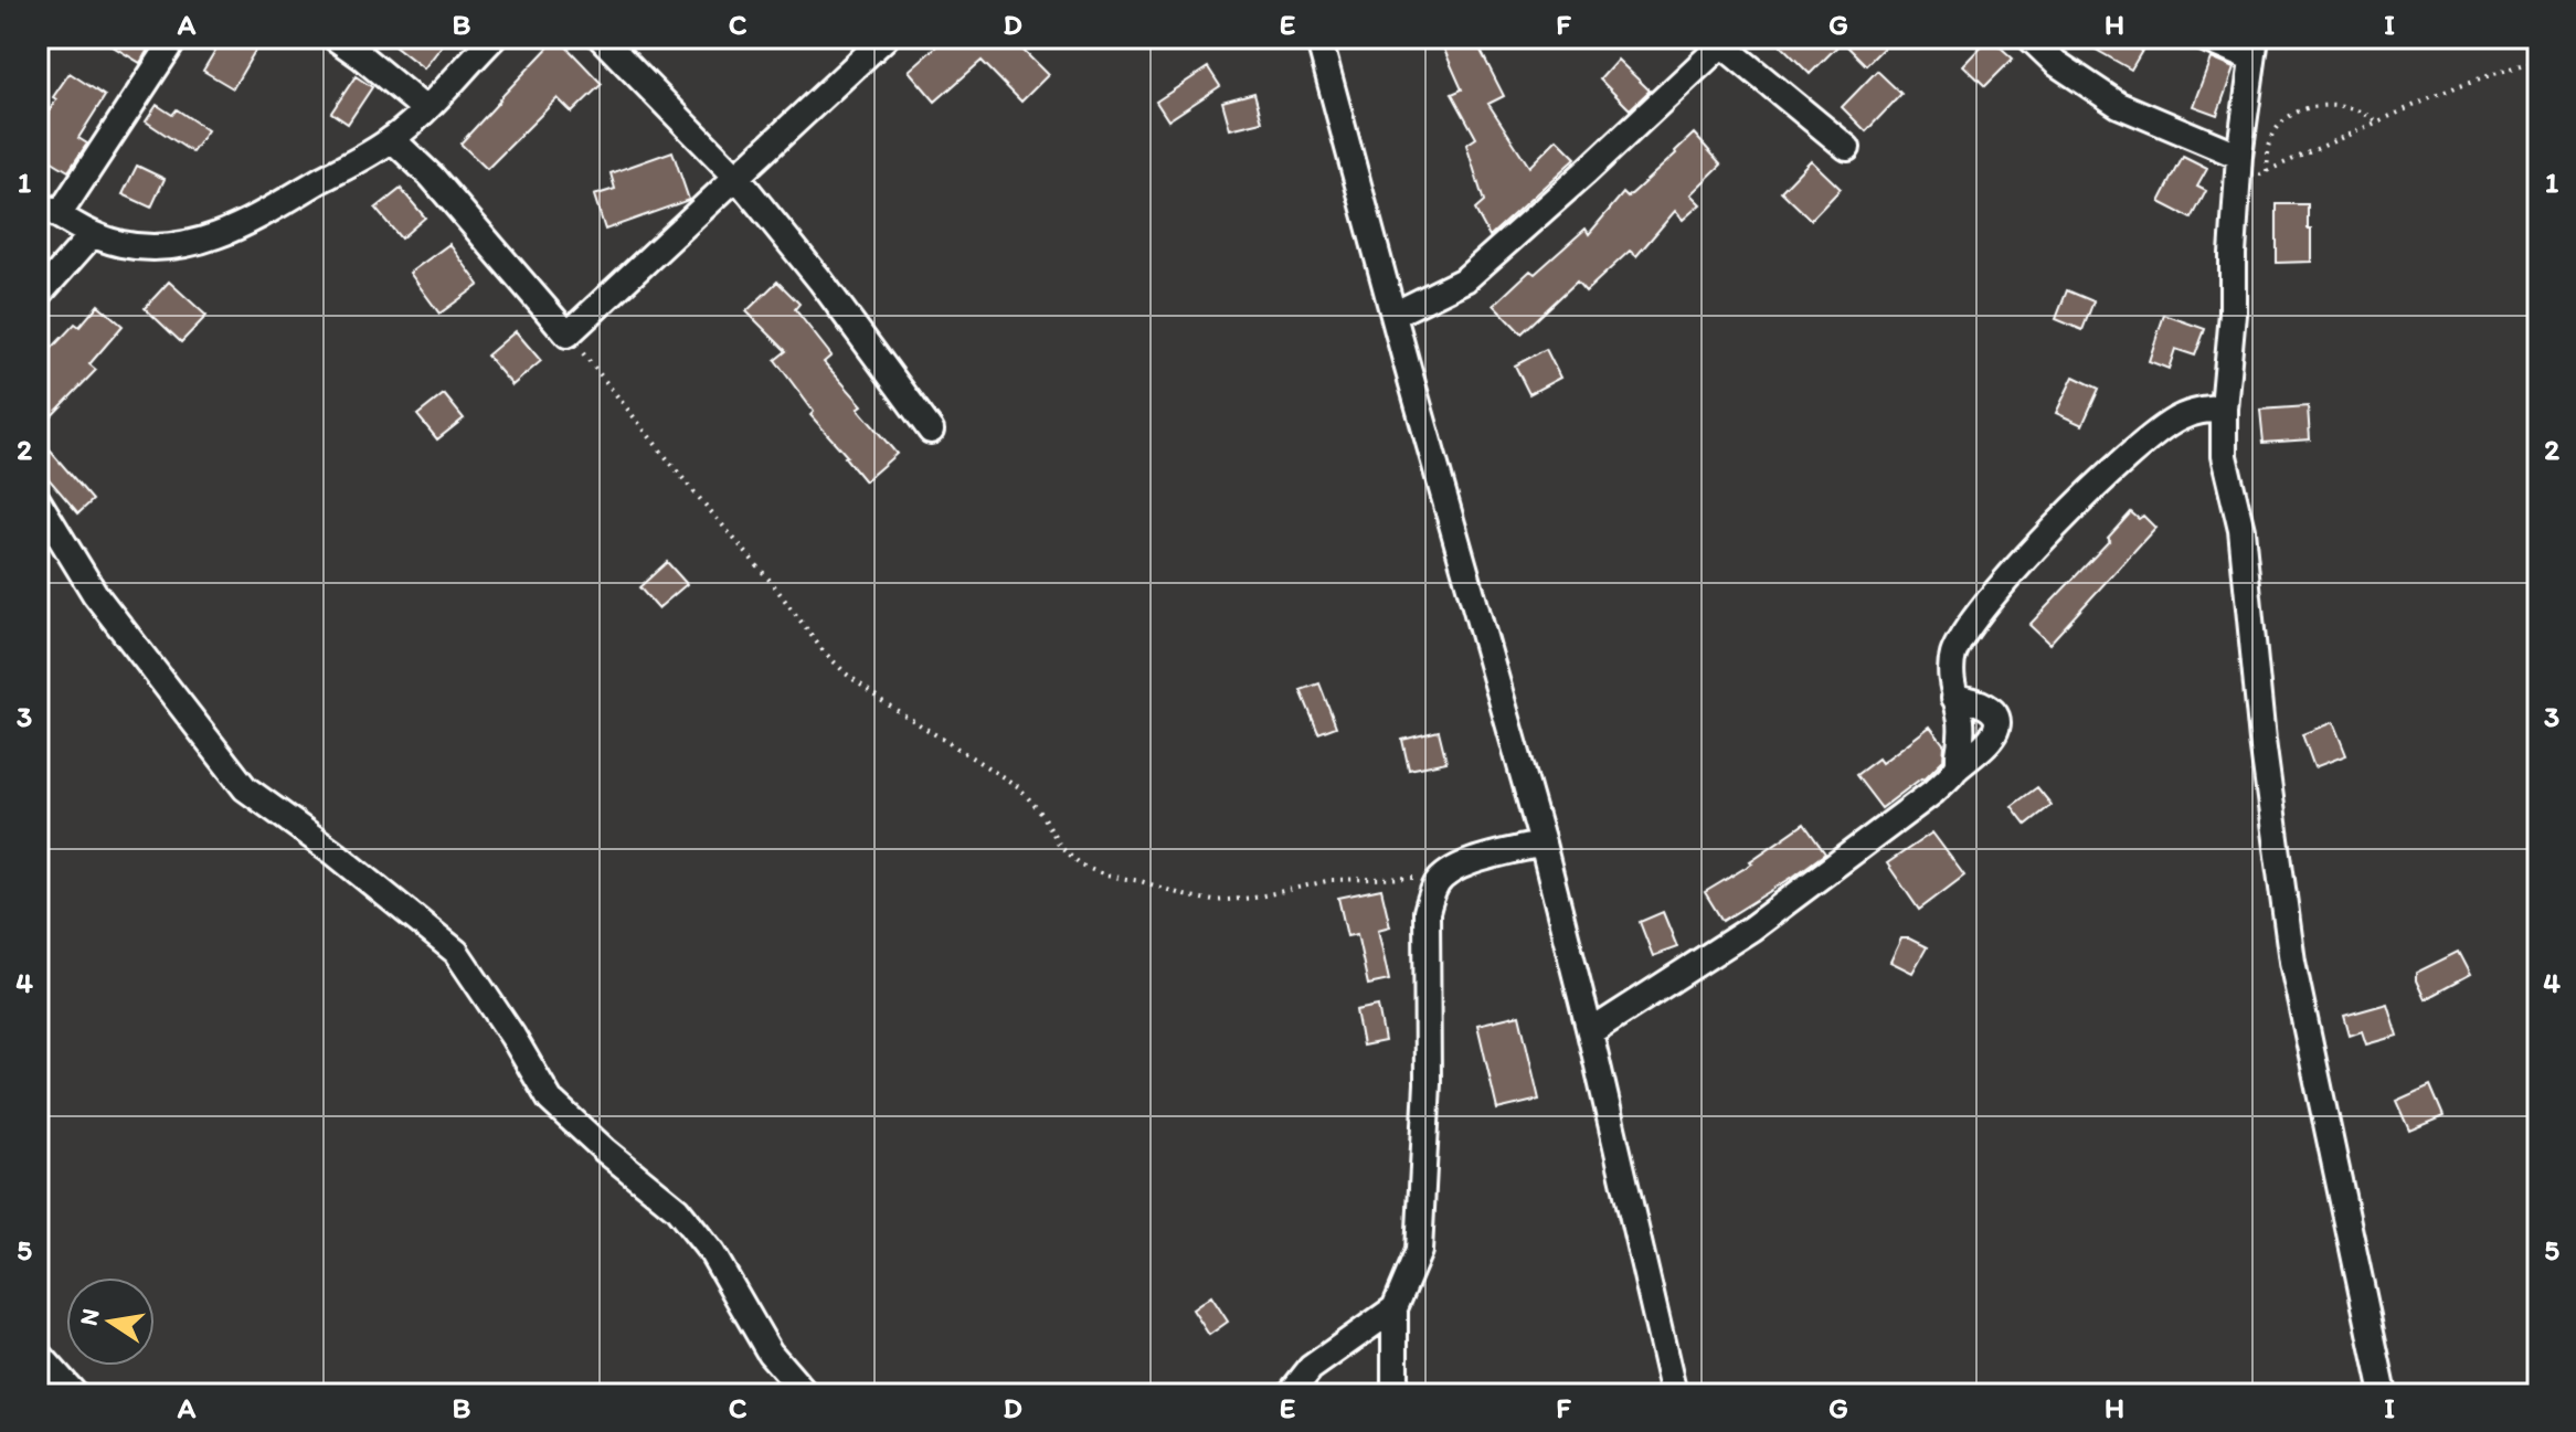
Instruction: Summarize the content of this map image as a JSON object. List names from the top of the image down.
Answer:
{
  "north": "left",
  "grid": {
    "columns": [
      "A",
      "B",
      "C",
      "D",
      "E",
      "F",
      "G",
      "H",
      "I"
    ],
    "rows": [
      "1",
      "2",
      "3",
      "4",
      "5"
    ]
  }
}
